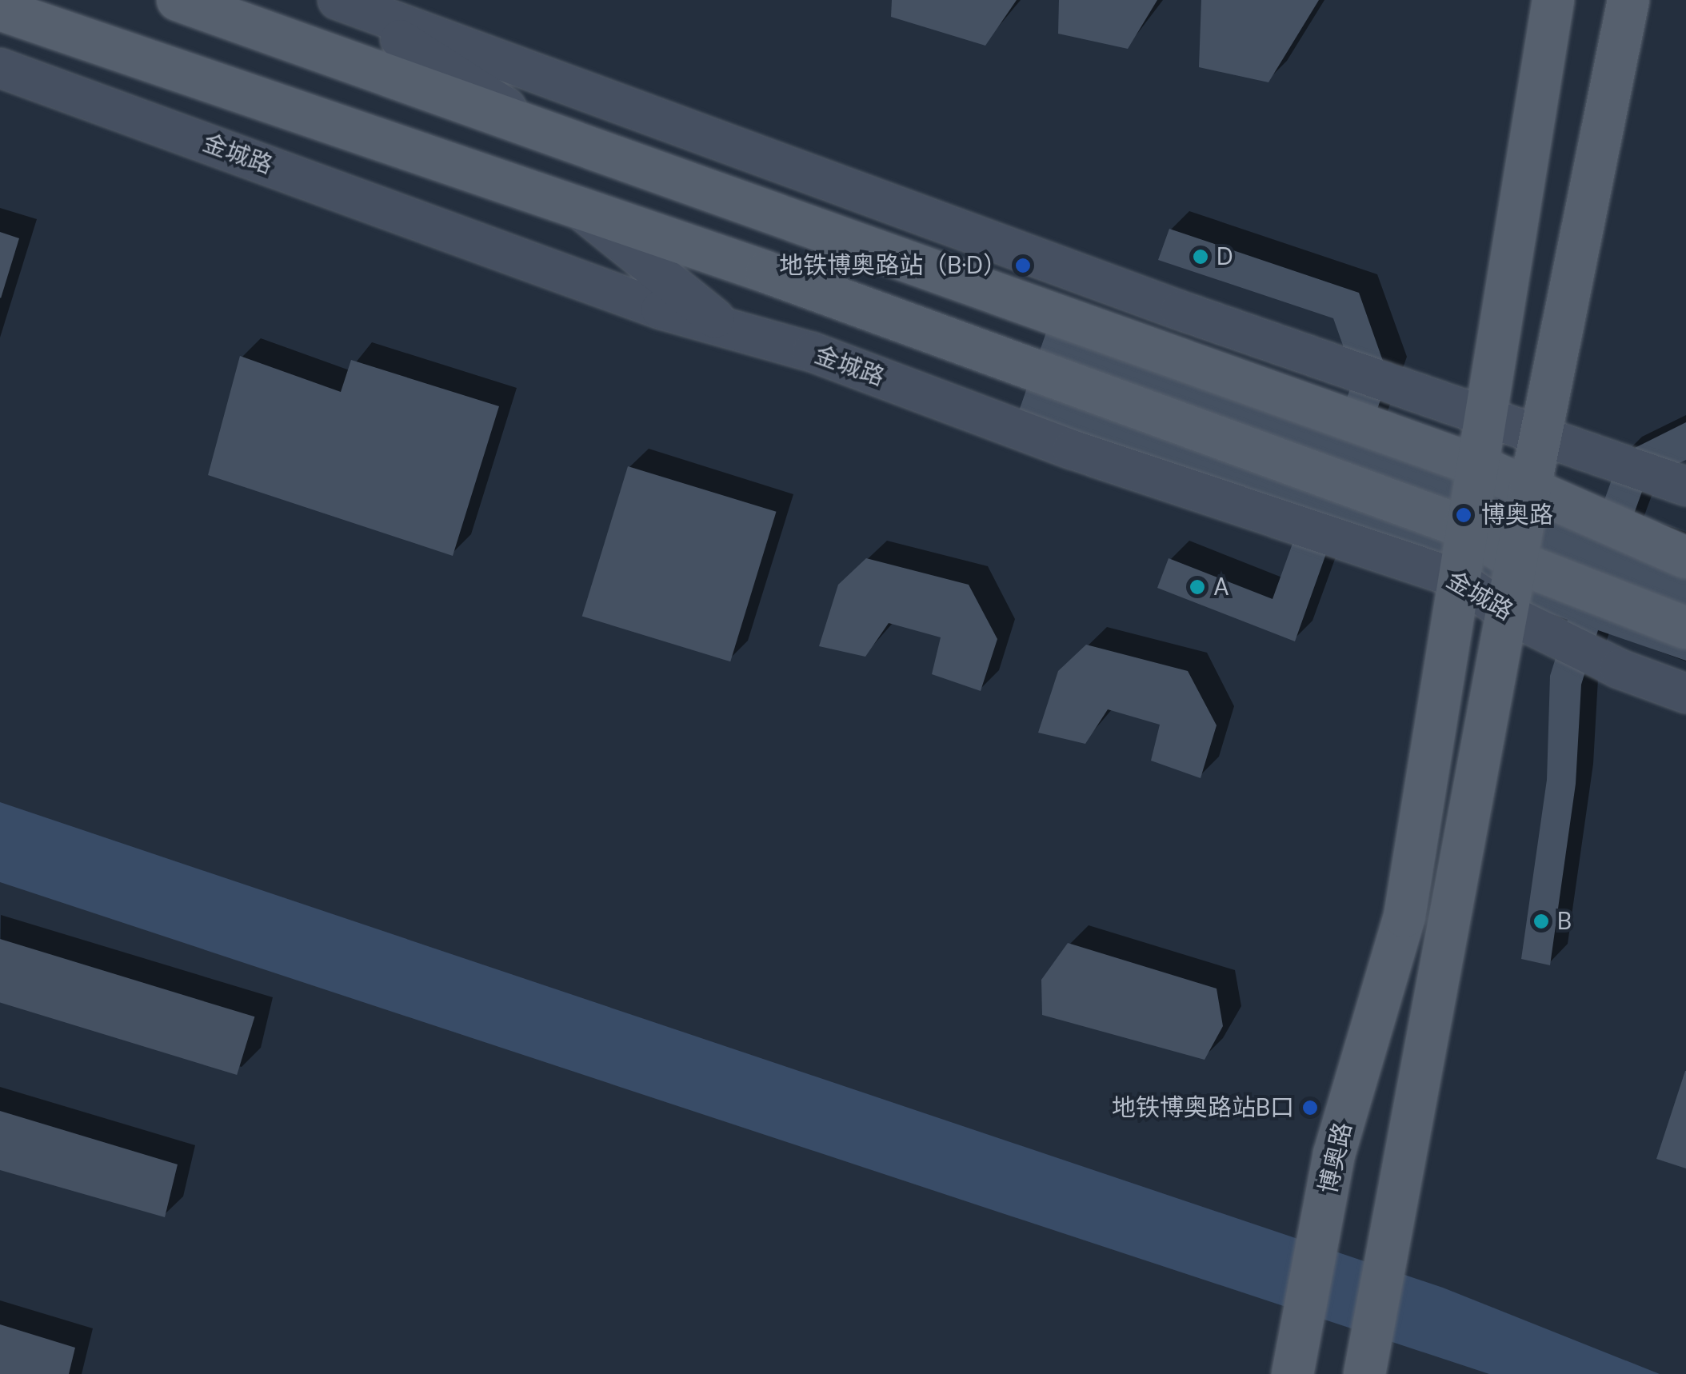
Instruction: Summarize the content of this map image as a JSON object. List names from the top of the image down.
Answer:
{
  "streets": {
    "main road": ["金城路", "博奥路"]
  },
  "crossings": [
    ["金城路", "博奥路"]
  ],
  "places": [
    "D",
    "地铁博奥路站（B·D）",
    "博奥路",
    "A",
    "B",
    "地铁博奥路站B口"
  ]
}
